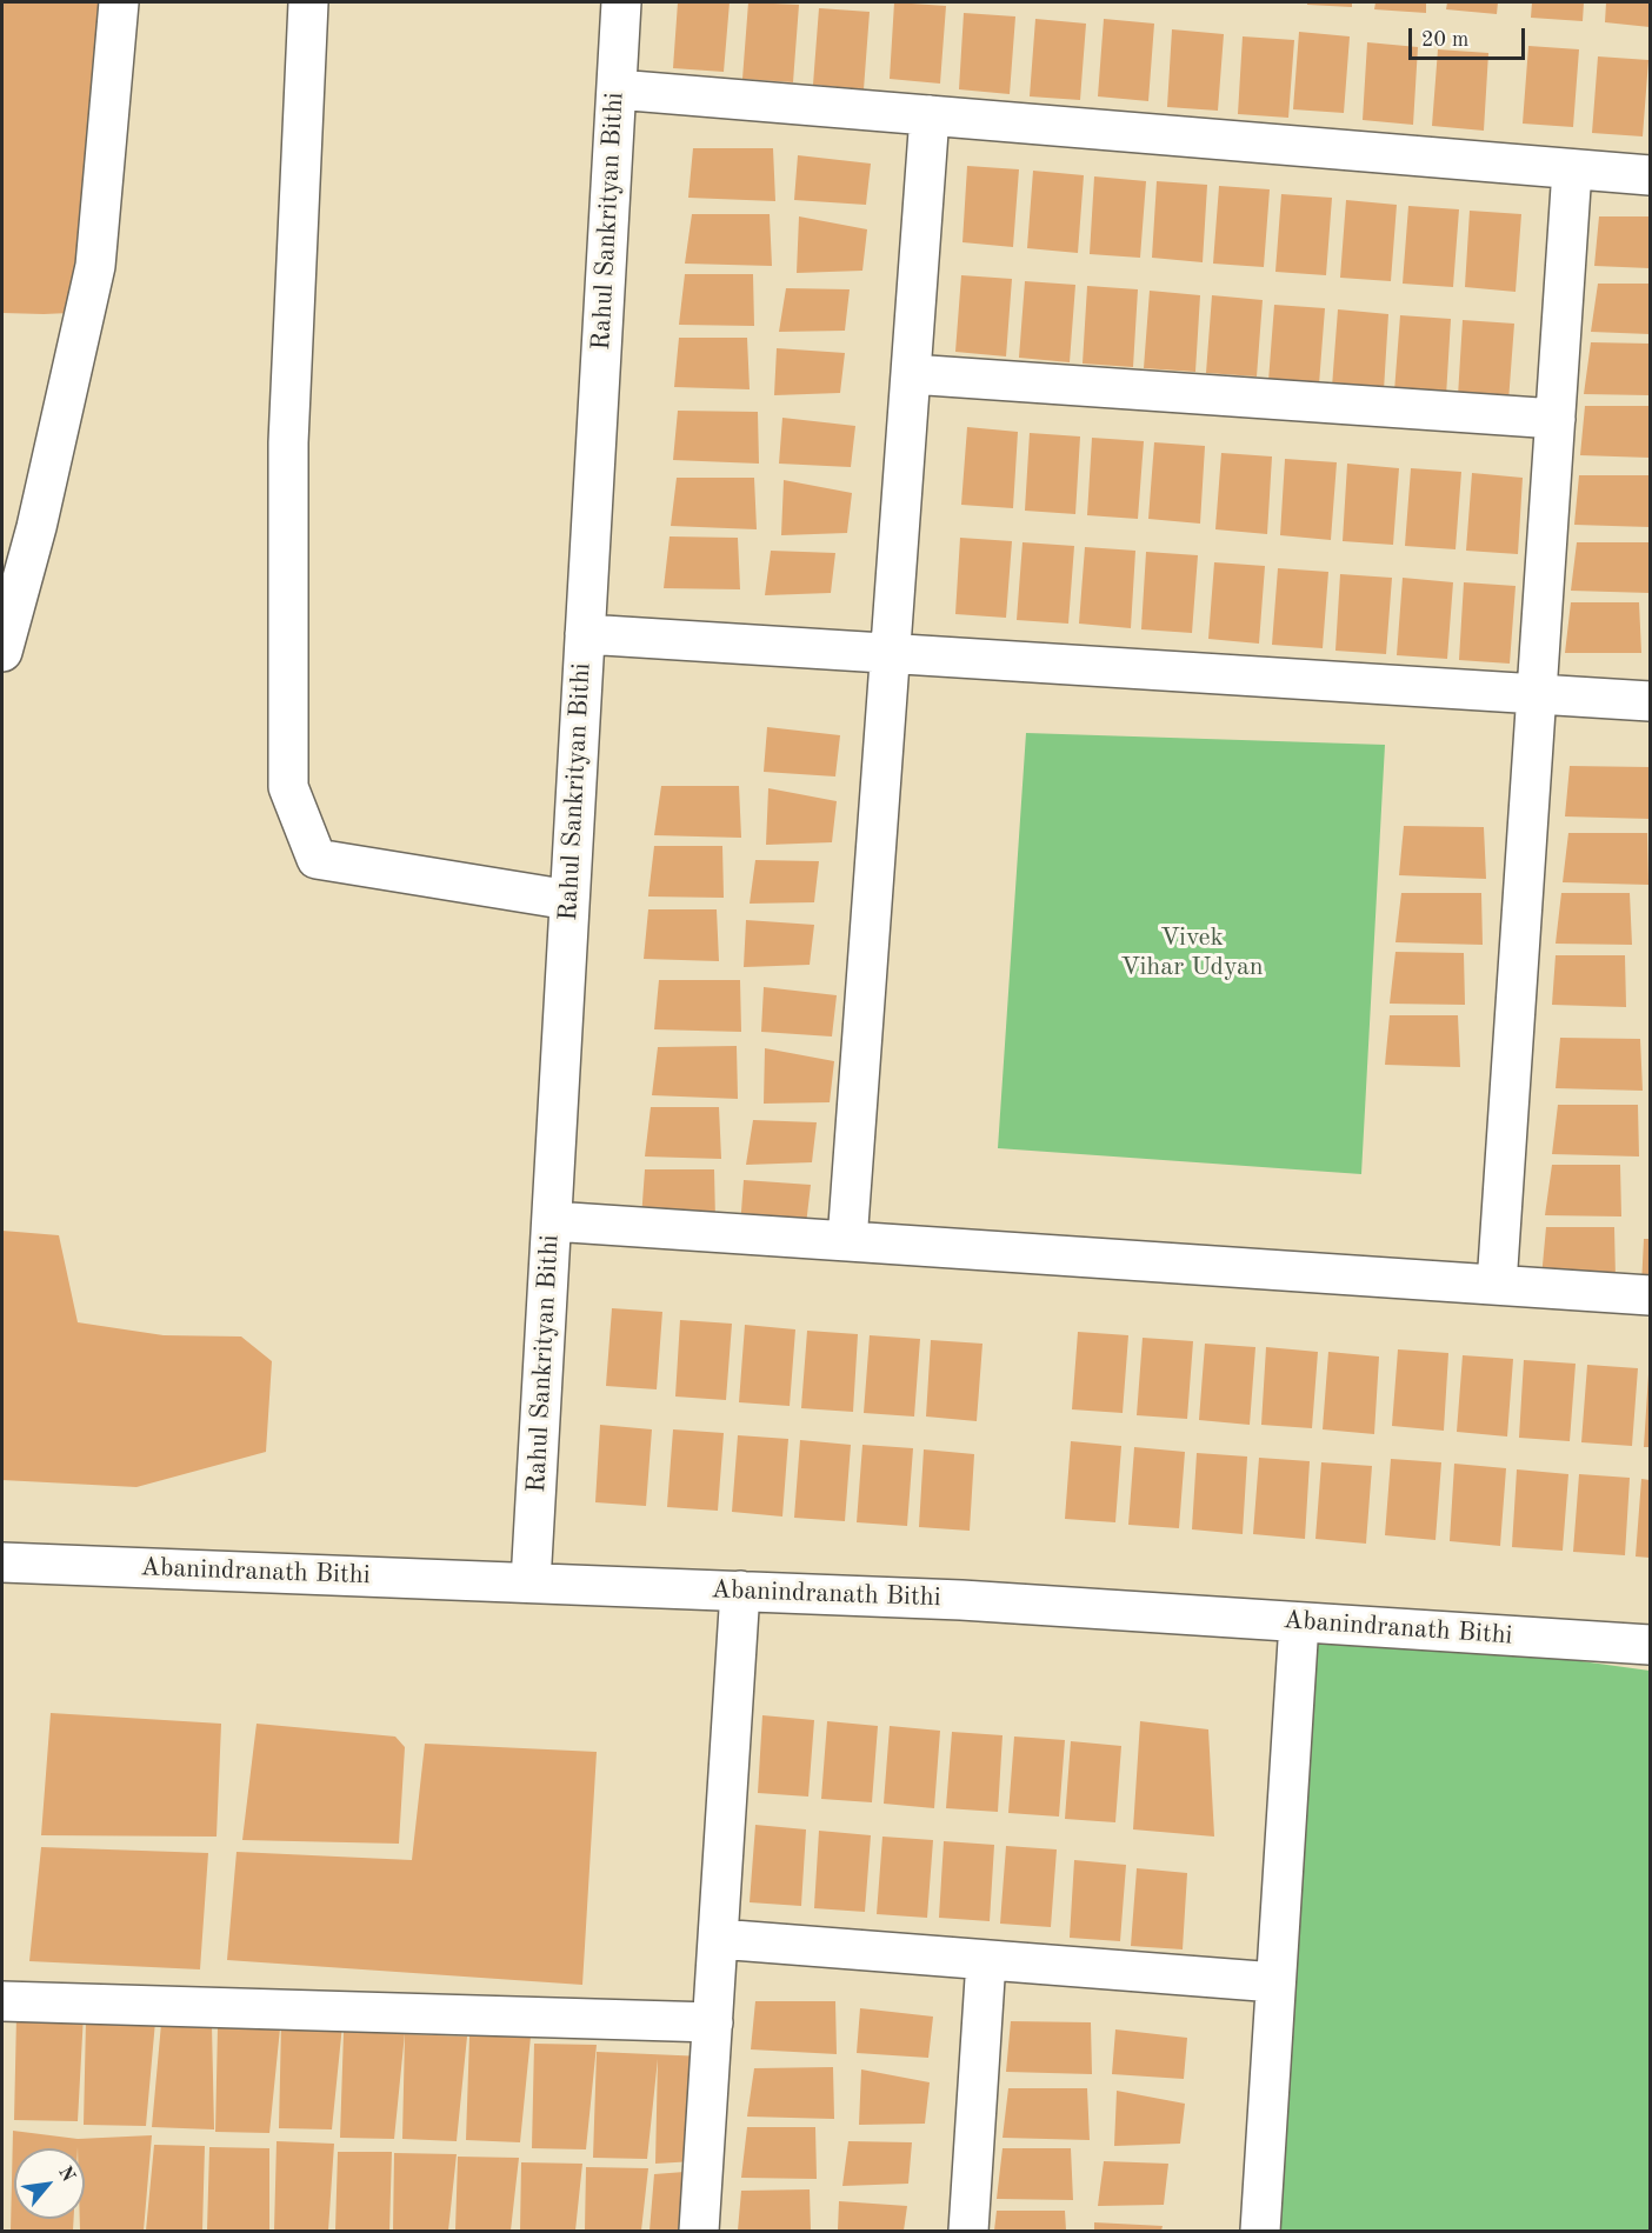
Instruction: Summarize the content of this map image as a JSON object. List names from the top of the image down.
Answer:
{
  "streets": {
    "street": ["Rahul Sankrityan Bithi", "Abanindranath Bithi"]
  },
  "crossings": [
    ["Rahul Sankrityan Bithi", "Abanindranath Bithi"]
  ],
  "parks": ["Vivek Vihar Udyan"],
  "scale_bar": "20 m",
  "north": "top right"
}
